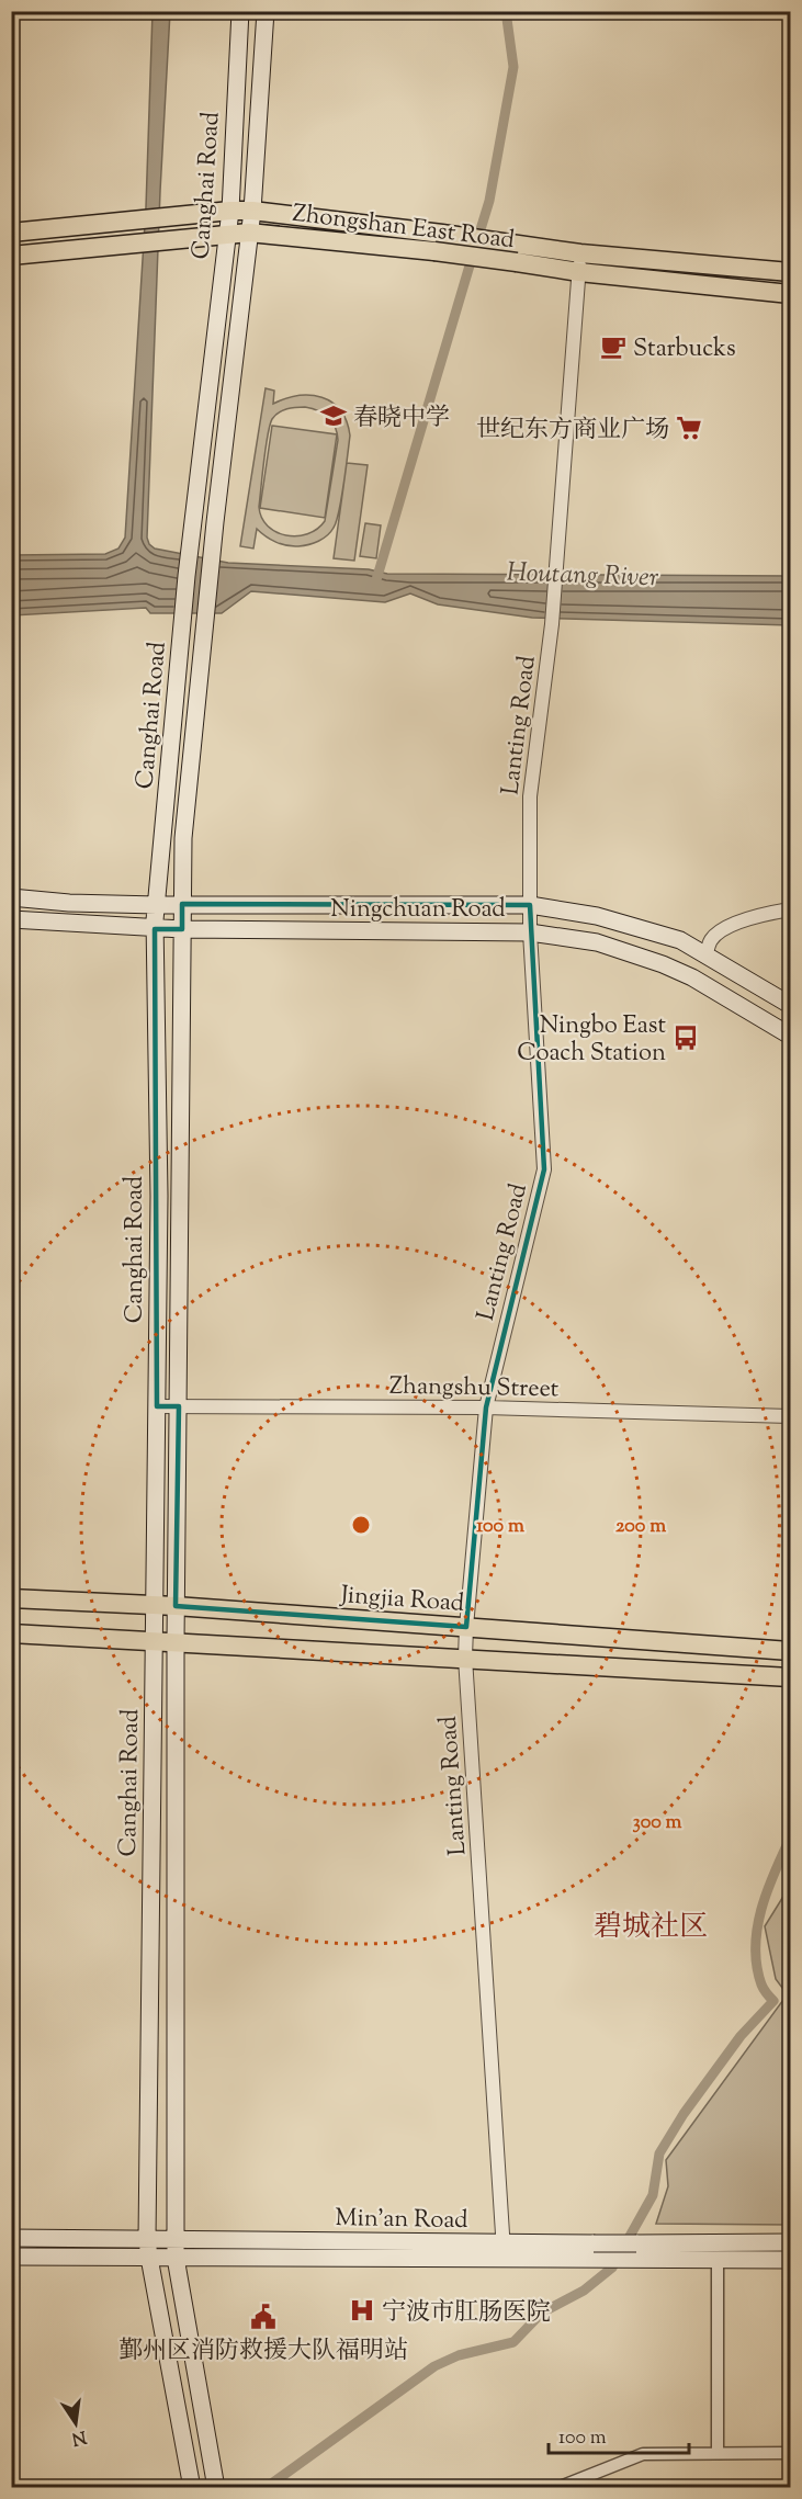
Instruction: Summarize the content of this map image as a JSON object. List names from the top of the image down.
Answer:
{
  "streets": {
    "main road": [
      "Canghai Road",
      "Zhongshan East Road",
      "Ningchuan Road",
      "Jingjia Road",
      "Min'an Road"
    ],
    "street": ["Lanting Road", "Zhangshu Street"]
  },
  "crossings": [
    ["Canghai Road", "Zhongshan East Road"],
    ["Canghai Road", "Ningchuan Road"],
    ["Canghai Road", "Zhangshu Street"],
    ["Canghai Road", "Jingjia Road"],
    ["Canghai Road", "Min'an Road"],
    ["Zhongshan East Road", "Lanting Road"],
    ["Lanting Road", "Ningchuan Road"],
    ["Lanting Road", "Zhangshu Street"],
    ["Lanting Road", "Jingjia Road"],
    ["Lanting Road", "Min'an Road"]
  ],
  "districts": ["碧城社区"],
  "water": ["Houtang River"],
  "places": {
    "cafe": ["Starbucks"],
    "school or university": ["春晓中学"],
    "supermarket": ["世纪东方商业广场"],
    "bus stop": ["Ningbo East Coach Station"],
    "hospital": ["宁波市肛肠医院"],
    "public building": ["鄞州区消防救援大队福明站"]
  },
  "scale_bar": "100 m",
  "north": "bottom",
  "rings": ["100 m", "200 m", "300 m"]
}
